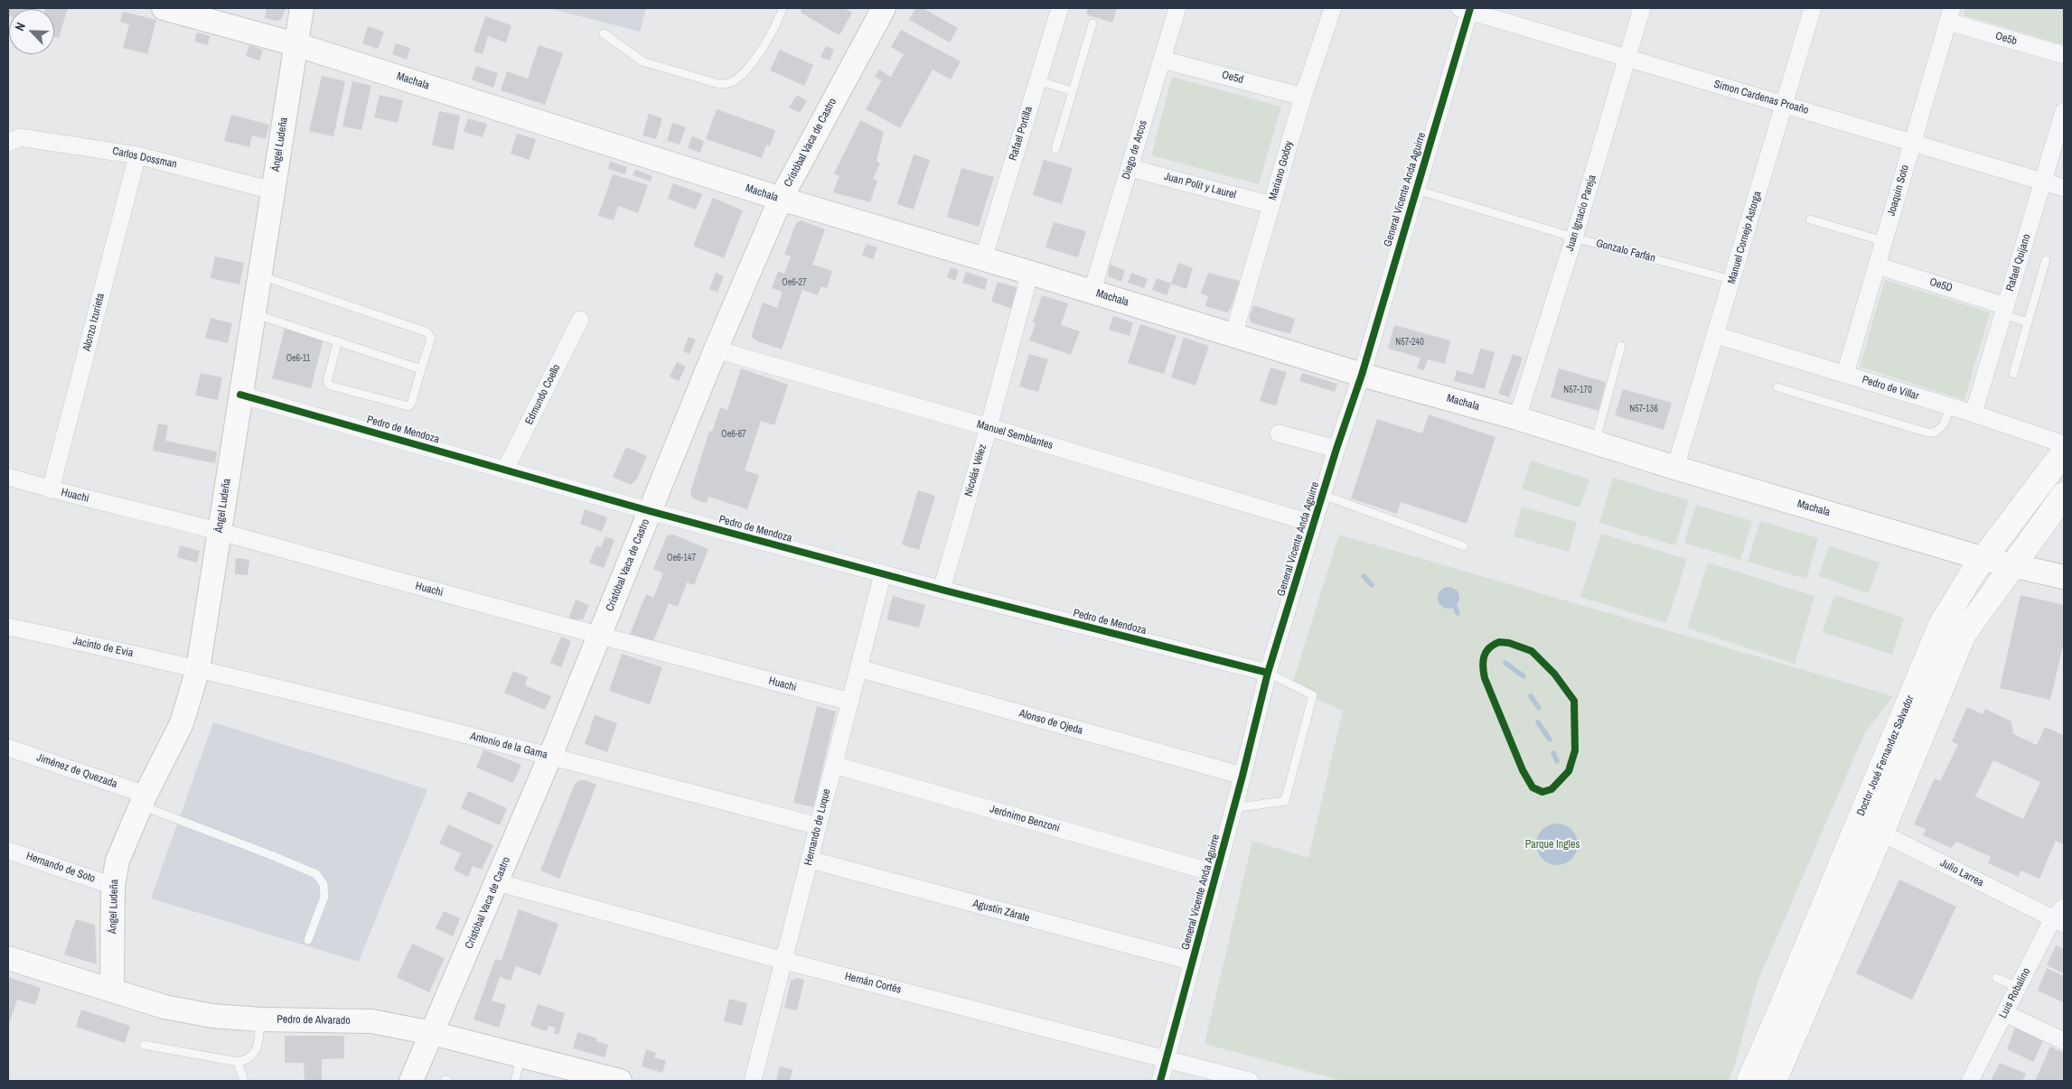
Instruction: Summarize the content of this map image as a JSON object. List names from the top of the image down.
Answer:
{
  "streets": {
    "main road": [
      "Machala",
      "Cristóbal Vaca de Castro",
      "Ángel Ludeña",
      "Doctor José Fernandez Salvador",
      "Pedro de Alvarado"
    ],
    "street": [
      "Oe5b",
      "Oe5d",
      "Simon Cardenas Proaño",
      "Rafael Portilla",
      "Diego de Arcos",
      "Carlos Dossman",
      "Mariano Godoy",
      "Juan Polit y Laurel",
      "General Vicente Anda Aguirre",
      "Joaquin Soto",
      "Juan Ignacio Pareja",
      "Manuel Cornejo Astorga",
      "Rafael Quijano",
      "Oe5D",
      "Alonzo Izurieta",
      "Pedro de Villar",
      "Edmundo Coello",
      "Pedro de Mendoza",
      "Manuel Semblantes",
      "Nicolás Vélez",
      "Huachi",
      "Jacinto de Evia",
      "Alonso de Ojeda",
      "Antonio de la Gama",
      "Jiménez de Quezada",
      "Jerónimo Benzoni",
      "Hernando de Luque",
      "Hernando de Soto",
      "Julio Larrea",
      "Agustín Zárate",
      "Hernán Cortés",
      "Luis Robalino"
    ],
    "lane": ["Gonzalo Farfán"]
  },
  "crossings": [
    ["Oe5b", "Joaquin Soto"],
    ["Oe5d", "Diego de Arcos"],
    ["Oe5d", "Mariano Godoy"],
    ["Machala", "Rafael Portilla"],
    ["Machala", "Cristóbal Vaca de Castro"],
    ["Machala", "Ángel Ludeña"],
    ["Machala", "Diego de Arcos"],
    ["Machala", "Mariano Godoy"],
    ["Machala", "General Vicente Anda Aguirre"],
    ["Machala", "Juan Ignacio Pareja"],
    ["Machala", "Manuel Cornejo Astorga"],
    ["Machala", "Nicolás Vélez"],
    ["Machala", "Doctor José Fernandez Salvador"],
    ["Simon Cardenas Proaño", "General Vicente Anda Aguirre"],
    ["Simon Cardenas Proaño", "Joaquin Soto"],
    ["Simon Cardenas Proaño", "Juan Ignacio Pareja"],
    ["Simon Cardenas Proaño", "Manuel Cornejo Astorga"],
    ["Simon Cardenas Proaño", "Rafael Quijano"],
    ["Cristóbal Vaca de Castro", "Pedro de Mendoza"],
    ["Cristóbal Vaca de Castro", "Manuel Semblantes"],
    ["Cristóbal Vaca de Castro", "Huachi"],
    ["Cristóbal Vaca de Castro", "Antonio de la Gama"],
    ["Cristóbal Vaca de Castro", "Hernán Cortés"],
    ["Cristóbal Vaca de Castro", "Pedro de Alvarado"],
    ["Ángel Ludeña", "Carlos Dossman"],
    ["Ángel Ludeña", "Pedro de Mendoza"],
    ["Ángel Ludeña", "Huachi"],
    ["Ángel Ludeña", "Jacinto de Evia"],
    ["Ángel Ludeña", "Antonio de la Gama"],
    ["Ángel Ludeña", "Jiménez de Quezada"],
    ["Ángel Ludeña", "Hernando de Soto"],
    ["Ángel Ludeña", "Pedro de Alvarado"],
    ["Diego de Arcos", "Juan Polit y Laurel"],
    ["Carlos Dossman", "Alonzo Izurieta"],
    ["Mariano Godoy", "Juan Polit y Laurel"],
    ["General Vicente Anda Aguirre", "Gonzalo Farfán"],
    ["General Vicente Anda Aguirre", "Pedro de Mendoza"],
    ["General Vicente Anda Aguirre", "Manuel Semblantes"],
    ["General Vicente Anda Aguirre", "Alonso de Ojeda"],
    ["General Vicente Anda Aguirre", "Jerónimo Benzoni"],
    ["General Vicente Anda Aguirre", "Agustín Zárate"],
    ["General Vicente Anda Aguirre", "Hernán Cortés"],
    ["Joaquin Soto", "Oe5D"],
    ["Joaquin Soto", "Pedro de Villar"],
    ["Juan Ignacio Pareja", "Gonzalo Farfán"],
    ["Manuel Cornejo Astorga", "Gonzalo Farfán"],
    ["Manuel Cornejo Astorga", "Pedro de Villar"],
    ["Rafael Quijano", "Oe5D"],
    ["Rafael Quijano", "Pedro de Villar"],
    ["Alonzo Izurieta", "Huachi"],
    ["Edmundo Coello", "Pedro de Mendoza"],
    ["Pedro de Mendoza", "Nicolás Vélez"],
    ["Pedro de Mendoza", "Hernando de Luque"],
    ["Manuel Semblantes", "Nicolás Vélez"],
    ["Huachi", "Hernando de Luque"],
    ["Jacinto de Evia", "Antonio de la Gama"],
    ["Alonso de Ojeda", "Hernando de Luque"],
    ["Antonio de la Gama", "Hernando de Luque"],
    ["Doctor José Fernandez Salvador", "Julio Larrea"],
    ["Jerónimo Benzoni", "Hernando de Luque"],
    ["Hernando de Luque", "Agustín Zárate"],
    ["Hernando de Luque", "Hernán Cortés"],
    ["Julio Larrea", "Luis Robalino"]
  ],
  "parks": ["Parque Ingles"],
  "house_numbers": [
    "Oe6-27",
    "N57-240",
    "Oe6-11",
    "N57-170",
    "N57-136",
    "Oe6-87",
    "Oe6-147"
  ],
  "north": "top left"
}
